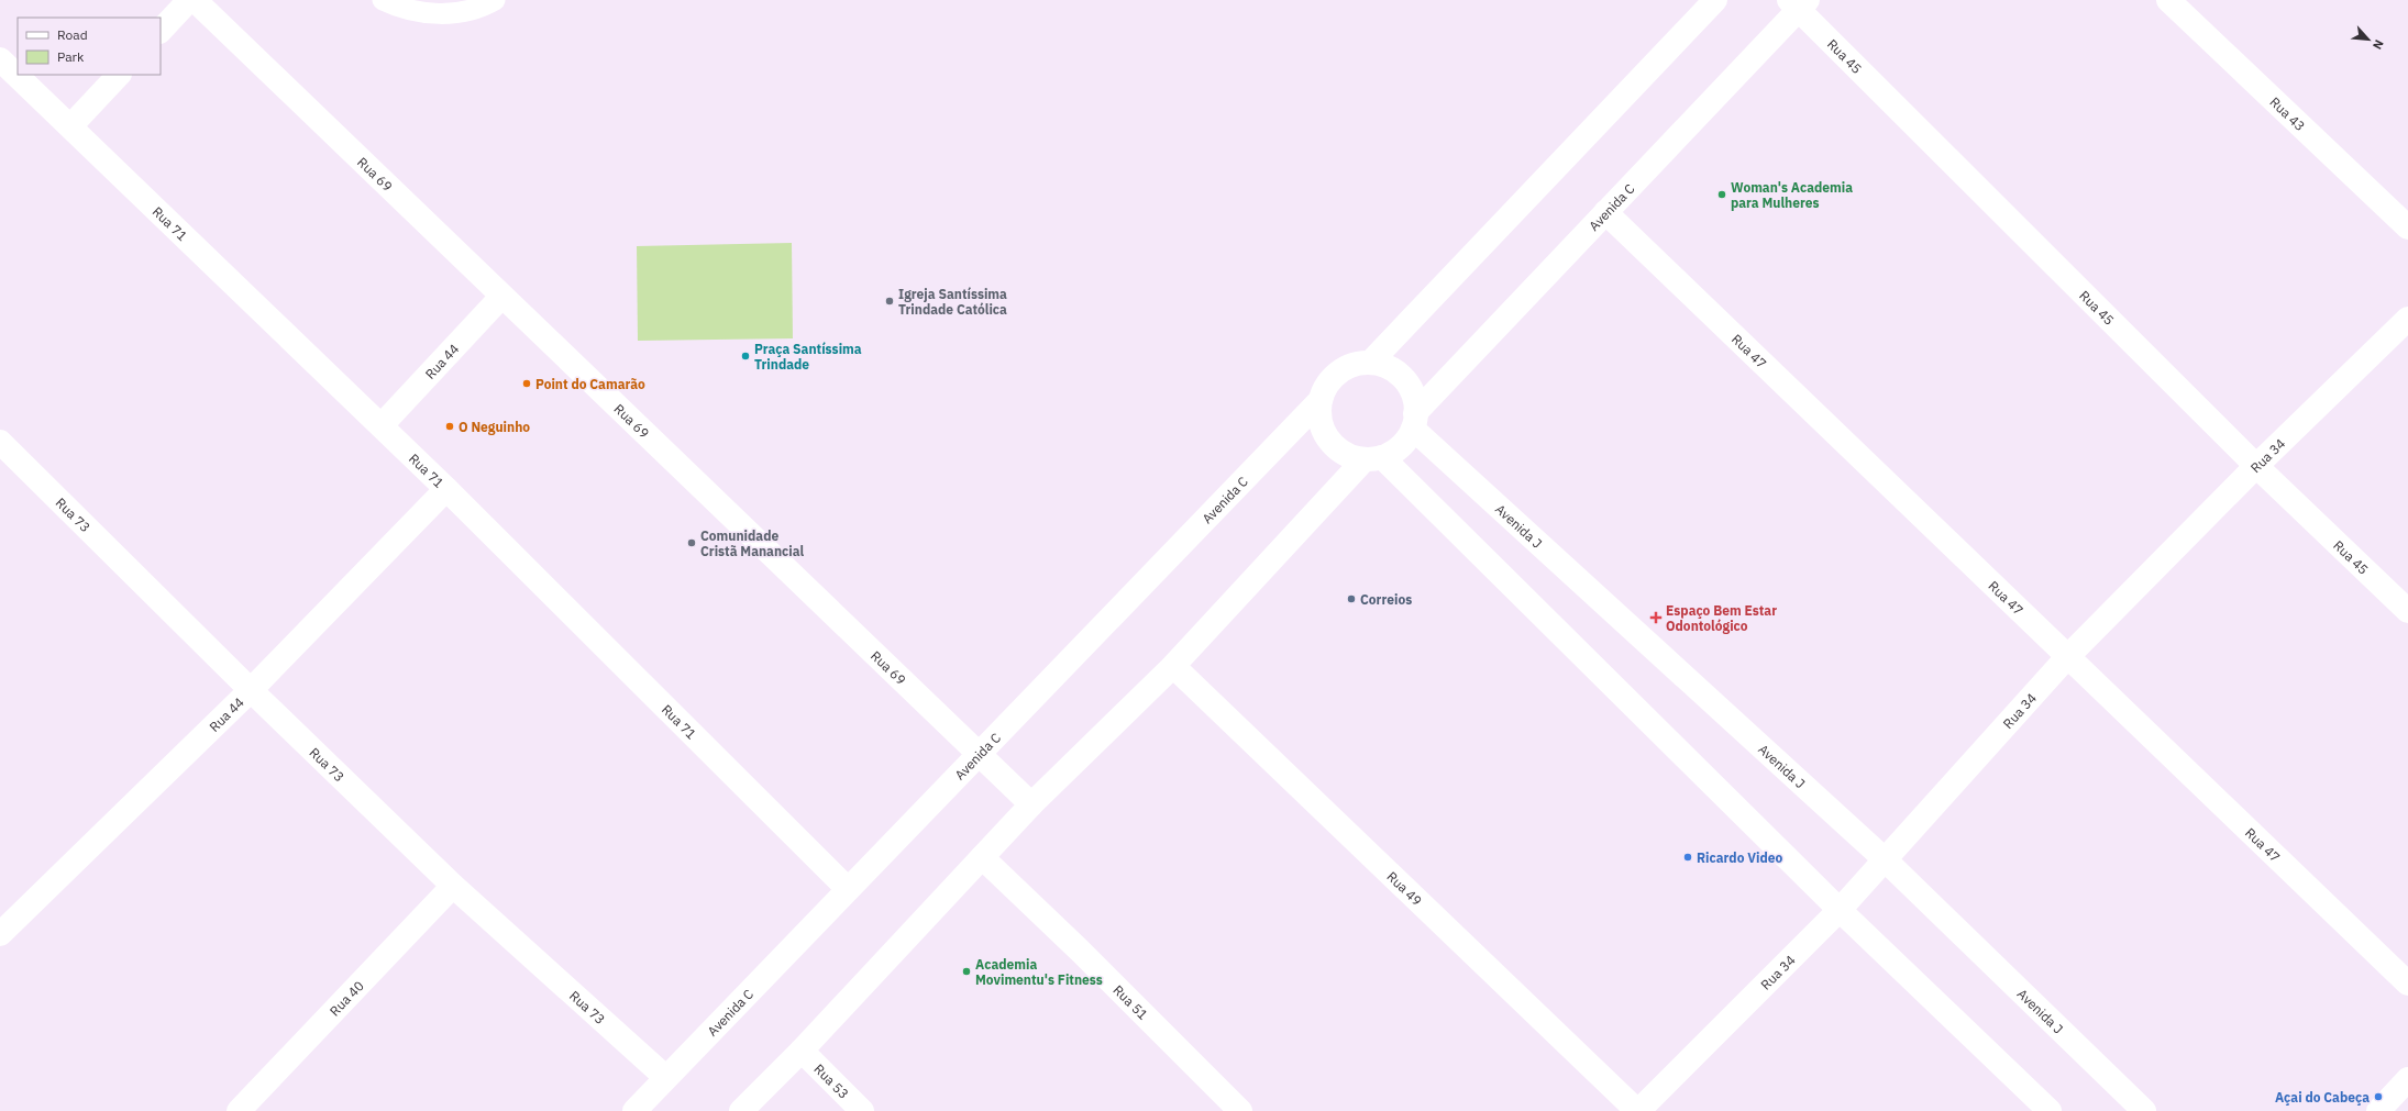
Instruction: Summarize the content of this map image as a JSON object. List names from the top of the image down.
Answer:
{
  "streets": {
    "street": [
      "Rua 45",
      "Rua 43",
      "Rua 69",
      "Avenida C",
      "Rua 71",
      "Rua 47",
      "Rua 44",
      "Rua 34",
      "Rua 73",
      "Avenida J",
      "Rua 49",
      "Rua 40",
      "Rua 51",
      "Rua 53"
    ]
  },
  "crossings": [
    ["Rua 45", "Avenida C"],
    ["Rua 45", "Rua 34"],
    ["Rua 69", "Avenida C"],
    ["Rua 69", "Rua 44"],
    ["Avenida C", "Rua 71"],
    ["Avenida C", "Rua 47"],
    ["Avenida C", "Rua 73"],
    ["Avenida C", "Avenida J"],
    ["Rua 71", "Rua 44"],
    ["Rua 47", "Rua 34"],
    ["Rua 44", "Rua 73"],
    ["Rua 34", "Avenida J"],
    ["Rua 34", "Rua 49"],
    ["Rua 73", "Rua 40"]
  ],
  "places": {
    "other": [
      "Woman's Academia para Mulheres",
      "Igreja Santíssima Trindade Católica",
      "Praça Santíssima Trindade",
      "Point do Camarão",
      "O Neguinho",
      "Comunidade Cristã Manancial",
      "Correios",
      "Ricardo Video",
      "Academia Movimentu's Fitness",
      "Açai do Cabeça"
    ],
    "health": ["Espaço Bem Estar Odontológico"]
  },
  "legend": ["Road", "Park"],
  "north": "bottom right"
}
